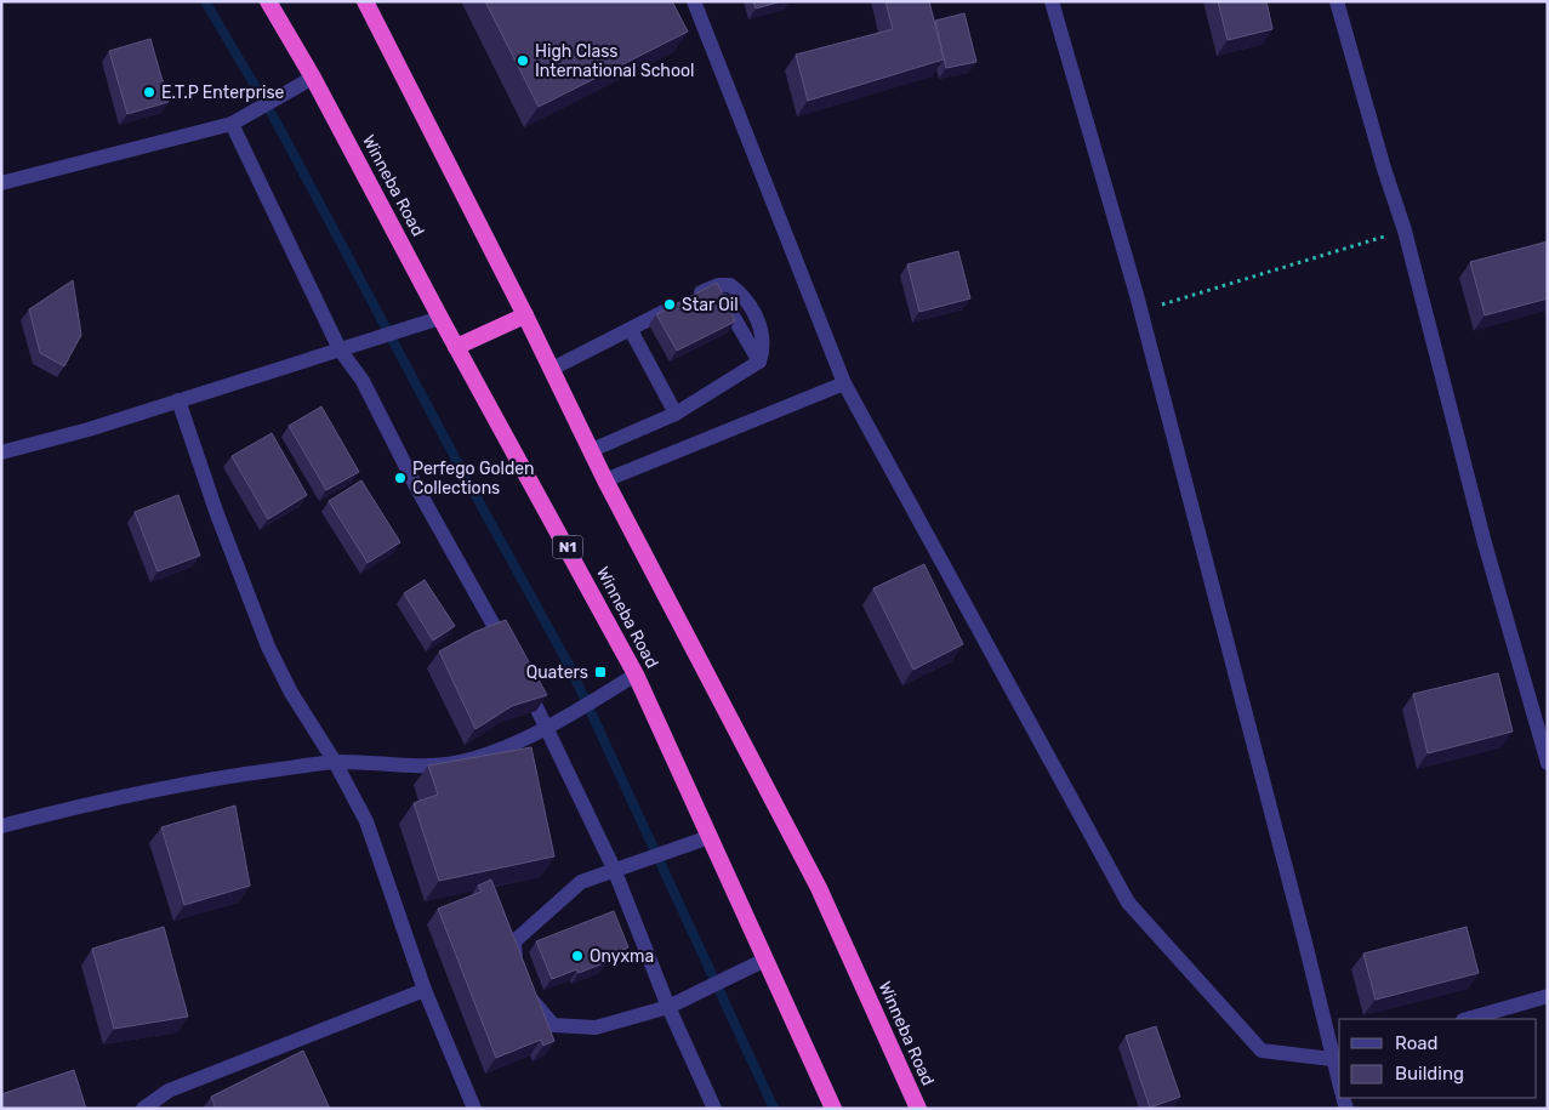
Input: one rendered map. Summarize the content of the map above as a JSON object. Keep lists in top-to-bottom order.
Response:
{
  "streets": {
    "highway": ["Winneba Road", "N1"]
  },
  "places": {
    "other": [
      "High Class International School",
      "E.T.P Enterprise",
      "Star Oil",
      "Perfego Golden Collections",
      "Onyxma"
    ],
    "transit": ["Quaters"]
  },
  "legend": ["Road", "Building"]
}
